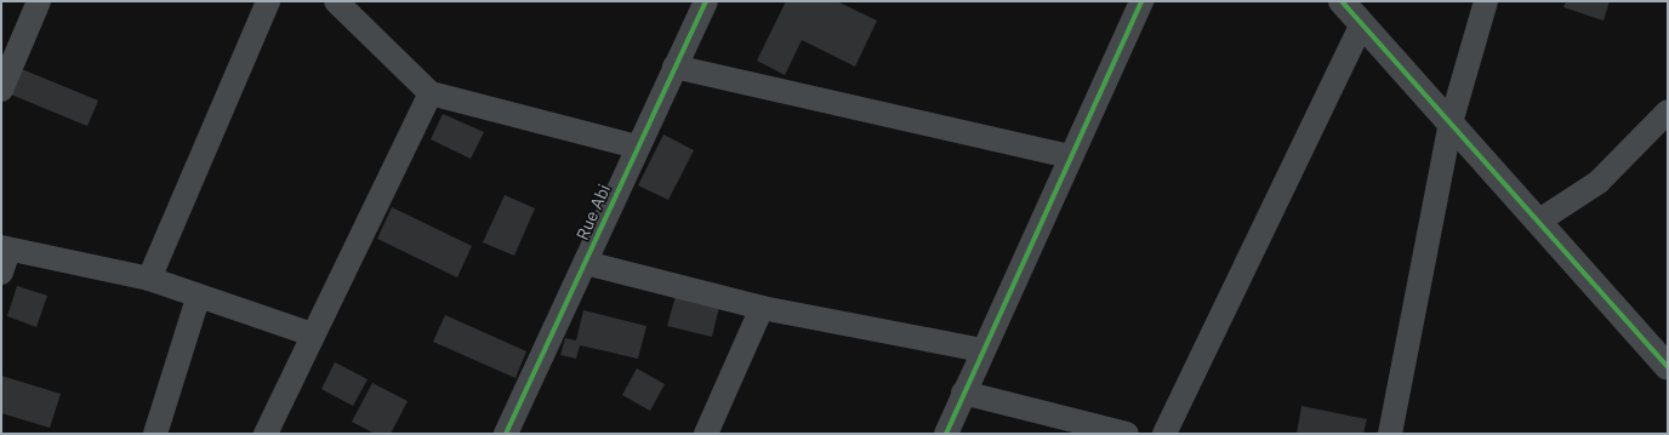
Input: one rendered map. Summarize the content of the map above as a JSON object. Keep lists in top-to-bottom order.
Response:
{
  "streets": {
    "street": ["Rue Abi"]
  }
}
